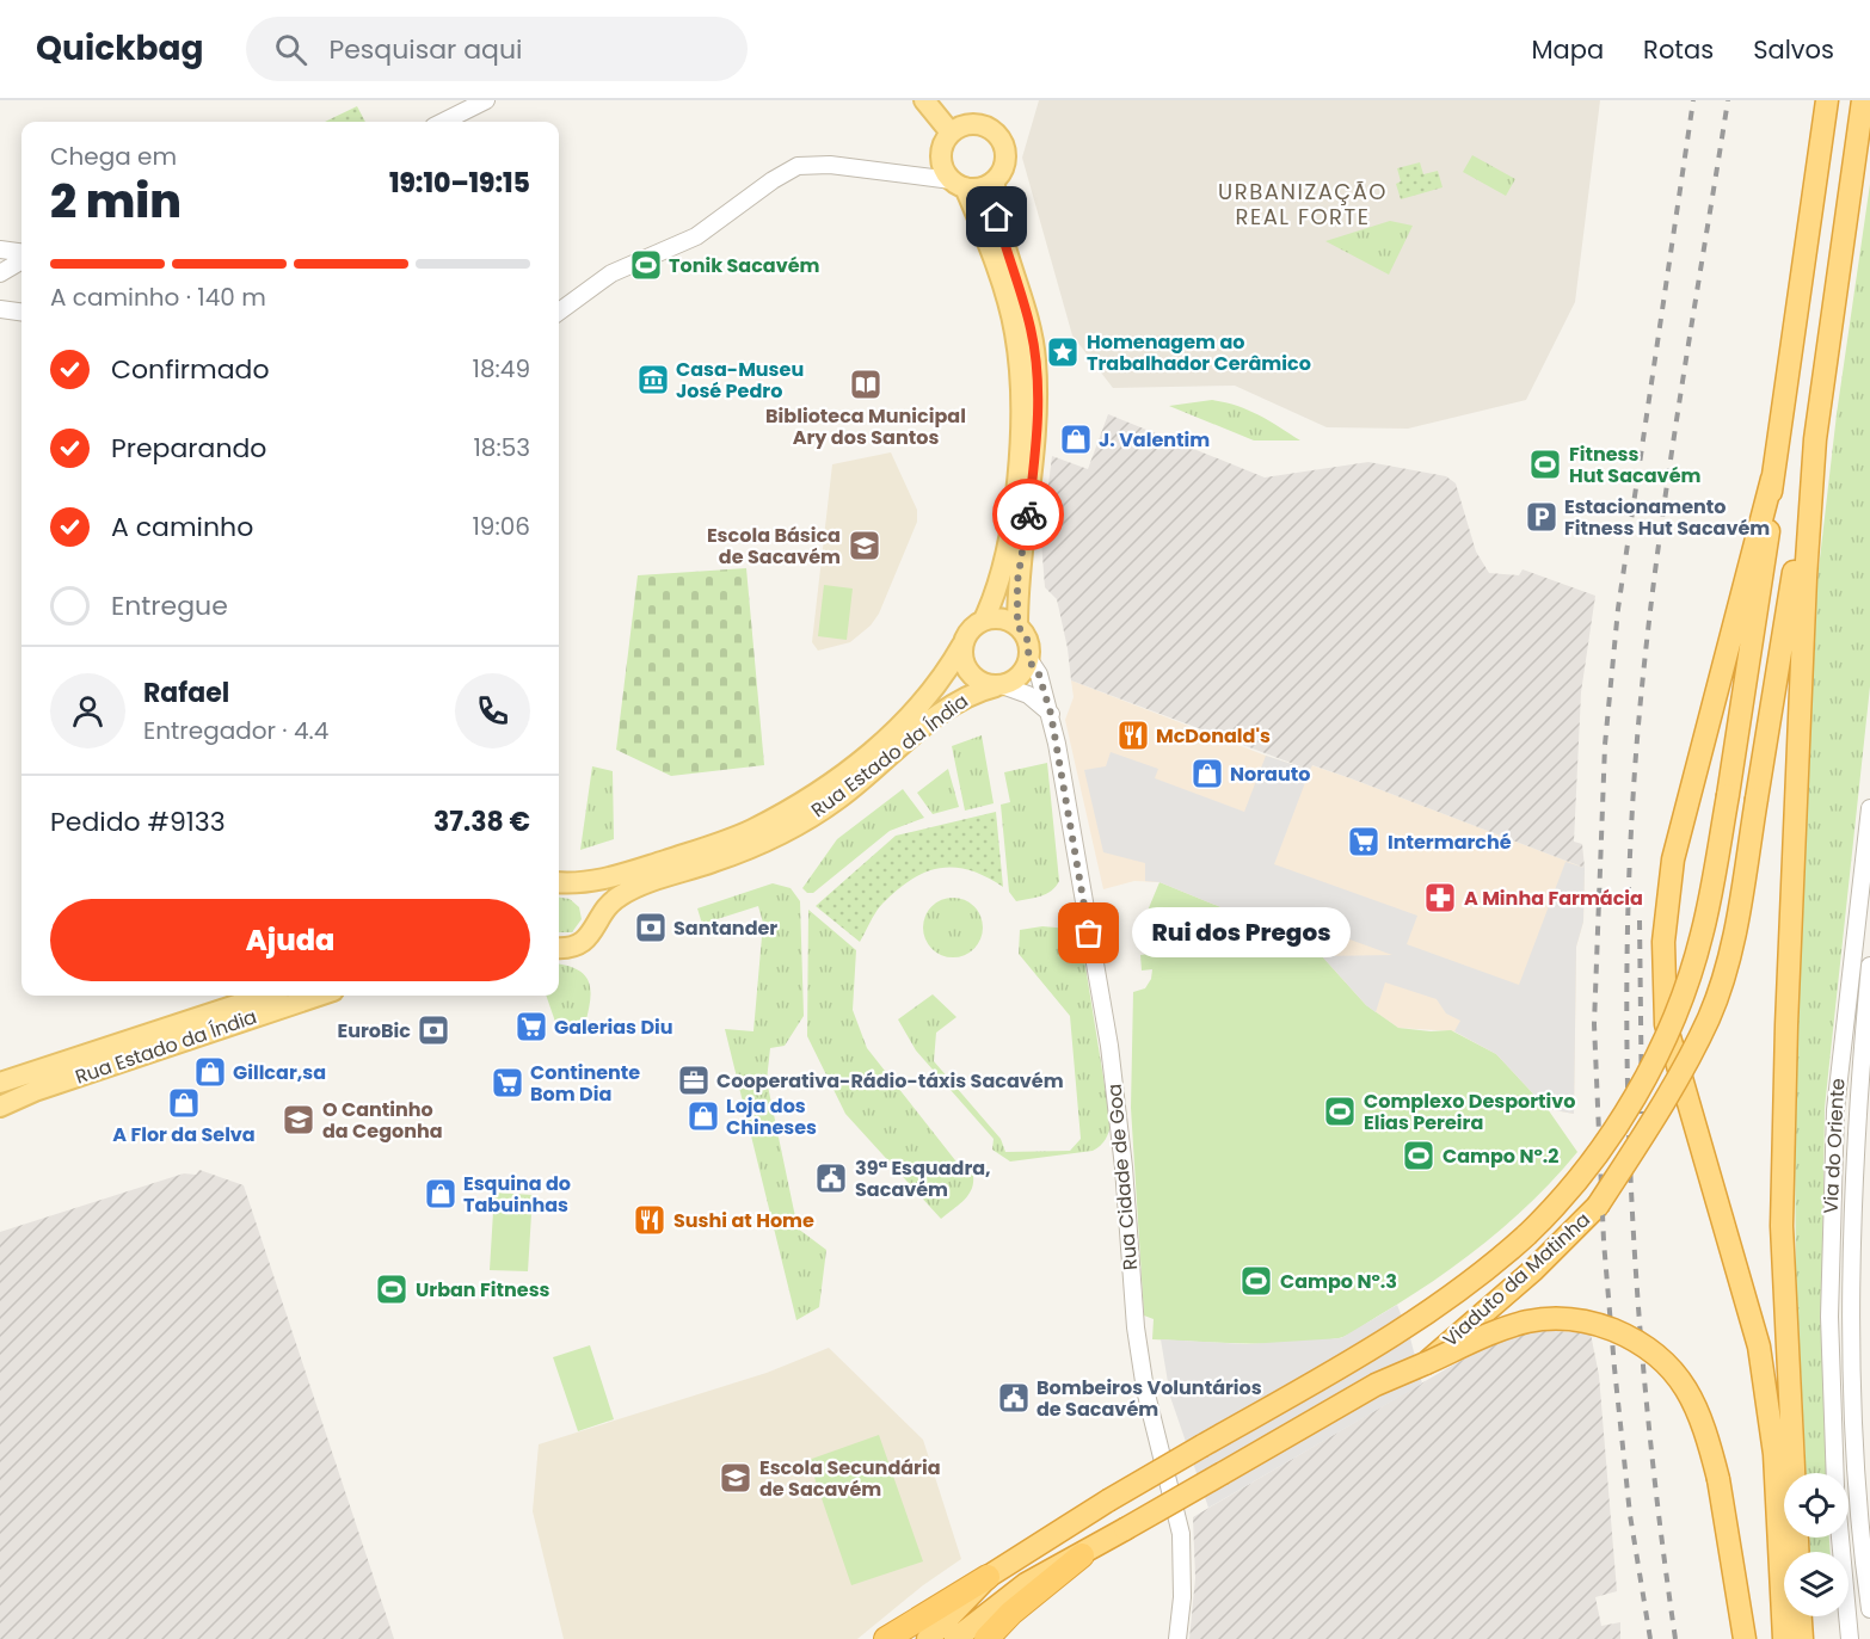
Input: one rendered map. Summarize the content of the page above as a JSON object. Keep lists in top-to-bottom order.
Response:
{
  "streets": {
    "highway": ["Viaduto da Matinha"],
    "main road": ["Rua Estado da Índia"],
    "street": ["Via do Oriente", "Rua Cidade de Goa"]
  },
  "crossings": [
    ["Rua Estado da Índia", "Rua Cidade de Goa"]
  ],
  "districts": ["URBANIZAÇÃO REAL FORTE"],
  "places": {
    "sports": [
      "Tonik Sacavém",
      "Fitness Hut Sacavém",
      "Complexo Desportivo Elias Pereira",
      "Campo Nº.2",
      "Campo Nº.3",
      "Urban Fitness"
    ],
    "place": ["Homenagem ao Trabalhador Cerâmico"],
    "museum": ["Casa-Museu José Pedro"],
    "library": ["Biblioteca Municipal Ary dos Santos"],
    "shop": [
      "J. Valentim",
      "Norauto",
      "Gillcar,sa",
      "A Flor da Selva",
      "Loja dos Chineses",
      "Esquina do Tabuinhas"
    ],
    "parking": ["Estacionamento Fitness Hut Sacavém"],
    "school or university": ["Escola Básica de Sacavém", "O Cantinho da Cegonha", "Escola Secundária de Sacavém"],
    "restaurant": ["McDonald's", "Sushi at Home"],
    "supermarket": ["Intermarché", "Galerias Diu", "Continente Bom Dia"],
    "pharmacy": ["A Minha Farmácia"],
    "bank": ["Santander", "EuroBic"],
    "other": ["Rui dos Pregos"],
    "office": ["Cooperativa-Rádio-táxis Sacavém"],
    "public building": ["39ª Esquadra, Sacavém", "Bombeiros Voluntários de Sacavém"]
  },
  "page": {
    "header": "Quickbag",
    "search": "Pesquisar aqui",
    "nav": ["Mapa", "Rotas", "Salvos"],
    "heading": ["2 min", "Chega em", "19:10–19:15"],
    "panel": [
      "Rafael",
      "Entregador · 4.4",
      "Pedido #9133",
      "37.38 €"
    ],
    "bar": "A caminho · 140 m",
    "list": [
      ["Confirmado", "18:49"],
      ["Preparando", "18:53"],
      ["A caminho", "19:06"],
      "Entregue"
    ],
    "buttons": "Ajuda",
    "bubble": "Rui dos Pregos"
  }
}
